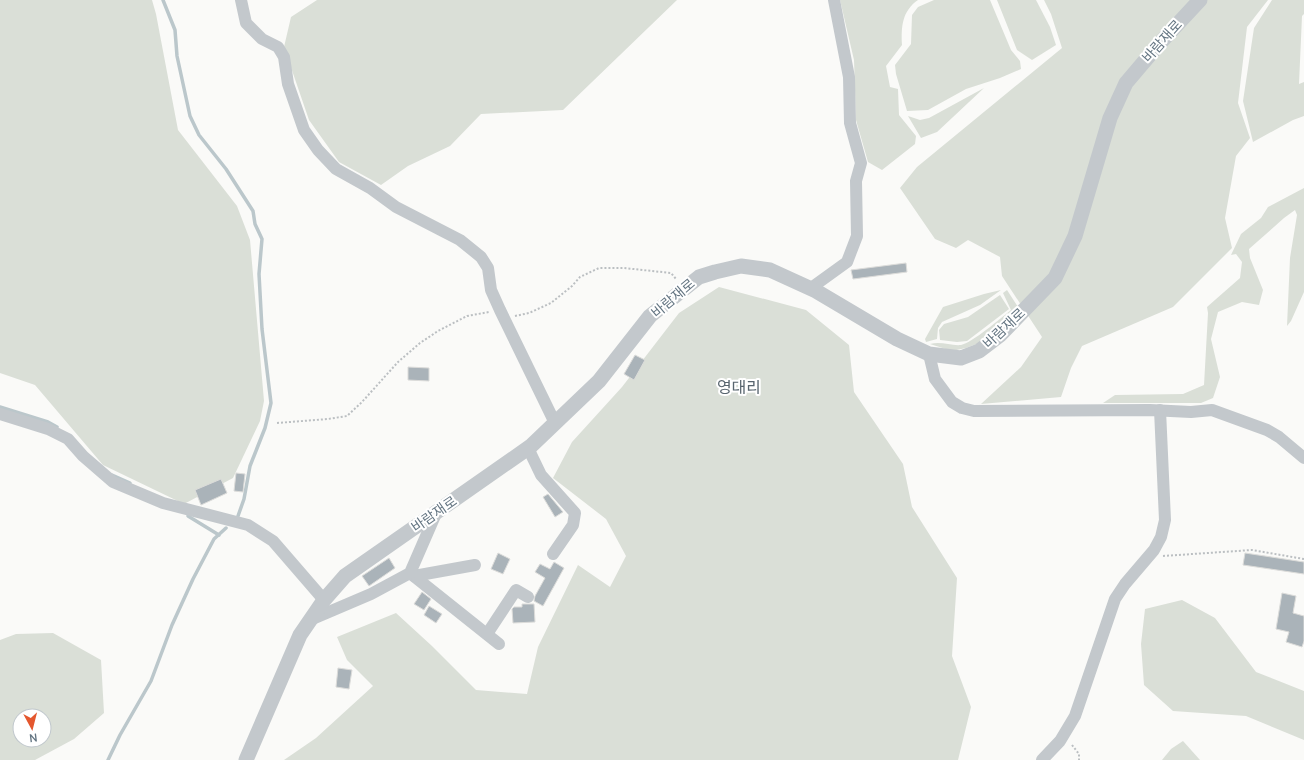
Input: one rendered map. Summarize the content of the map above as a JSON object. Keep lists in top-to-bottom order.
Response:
{
  "streets": {
    "street": ["바람재로"]
  },
  "districts": ["영대리"],
  "north": "bottom"
}
